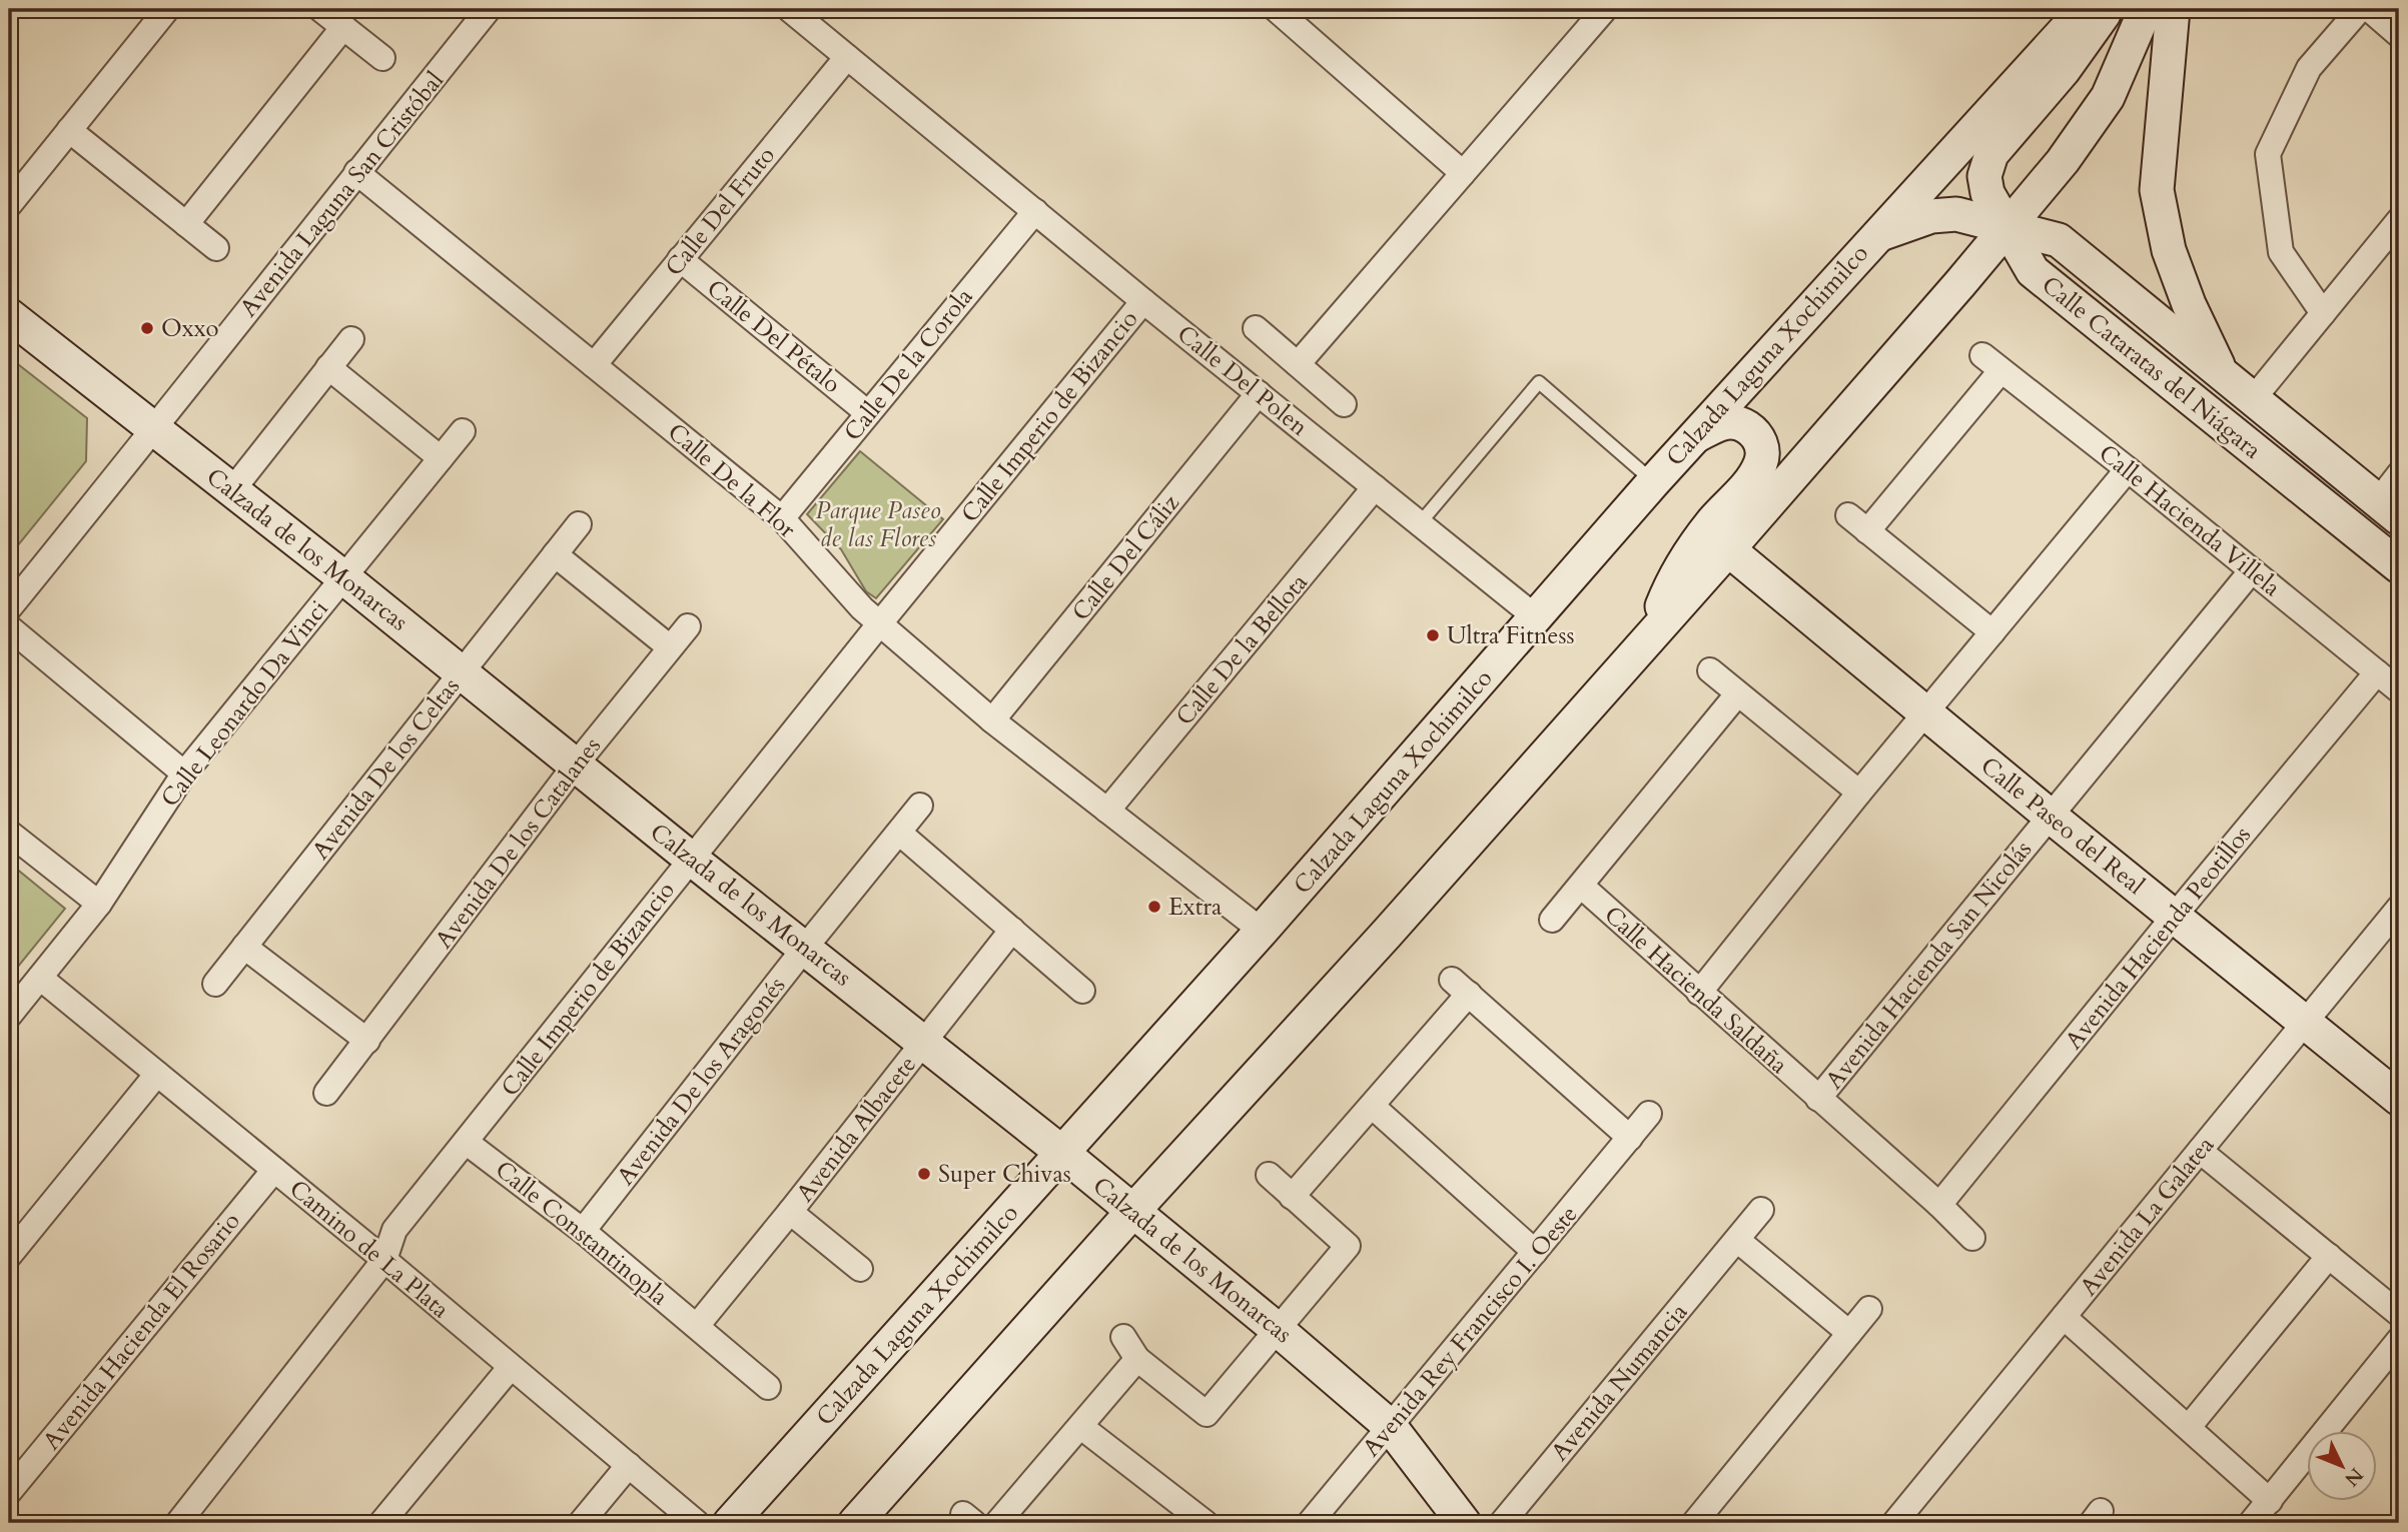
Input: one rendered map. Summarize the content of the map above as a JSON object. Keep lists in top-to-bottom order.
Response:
{
  "streets": {
    "main road": [
      "Calzada Laguna Xochimilco",
      "Calle Cataratas del Niágara",
      "Calzada de los Monarcas",
      "Calle Paseo del Real"
    ],
    "street": [
      "Avenida Laguna San Cristóbal",
      "Calle Del Fruto",
      "Calle Del Pétalo",
      "Calle De la Corola",
      "Calle Del Polen",
      "Calle Imperio de Bizancio",
      "Calle De la Flor",
      "Calle Hacienda Villela",
      "Calle Del Cáliz",
      "Calle De la Bellota",
      "Calle Leonardo Da Vinci",
      "Avenida De los Celtas",
      "Avenida De los Catalanes",
      "Avenida Hacienda Peotillos",
      "Avenida Hacienda San Nicolás",
      "Calle Hacienda Saldaña",
      "Avenida De los Aragonés",
      "Avenida Albacete",
      "Avenida La Galatea",
      "Calle Constantinopla",
      "Camino de La Plata",
      "Avenida Hacienda El Rosario",
      "Avenida Rey Francisco I. Oeste",
      "Avenida Numancia"
    ]
  },
  "crossings": [
    ["Avenida Laguna San Cristóbal", "Calle De la Flor"],
    ["Avenida Laguna San Cristóbal", "Calzada de los Monarcas"],
    ["Calle Del Fruto", "Calle Del Pétalo"],
    ["Calle Del Fruto", "Calle Del Polen"],
    ["Calle Del Fruto", "Calle De la Flor"],
    ["Calle Del Pétalo", "Calle De la Corola"],
    ["Calzada Laguna Xochimilco", "Calle Del Polen"],
    ["Calzada Laguna Xochimilco", "Calle De la Flor"],
    ["Calzada Laguna Xochimilco", "Calzada de los Monarcas"],
    ["Calle De la Corola", "Calle Del Polen"],
    ["Calle De la Corola", "Calle De la Flor"],
    ["Calle Del Polen", "Calle Imperio de Bizancio"],
    ["Calle Del Polen", "Calle Del Cáliz"],
    ["Calle Del Polen", "Calle De la Bellota"],
    ["Calle Imperio de Bizancio", "Calle De la Flor"],
    ["Calle Imperio de Bizancio", "Calzada de los Monarcas"],
    ["Calle Imperio de Bizancio", "Calle Constantinopla"],
    ["Calle Imperio de Bizancio", "Camino de La Plata"],
    ["Calle De la Flor", "Calle Del Cáliz"],
    ["Calle De la Flor", "Calle De la Bellota"],
    ["Calle Hacienda Villela", "Avenida Hacienda Peotillos"],
    ["Calle Hacienda Villela", "Avenida Hacienda San Nicolás"],
    ["Calzada de los Monarcas", "Calle Leonardo Da Vinci"],
    ["Calzada de los Monarcas", "Avenida De los Celtas"],
    ["Calzada de los Monarcas", "Avenida De los Catalanes"],
    ["Calzada de los Monarcas", "Avenida De los Aragonés"],
    ["Calzada de los Monarcas", "Avenida Albacete"],
    ["Calzada de los Monarcas", "Avenida Rey Francisco I. Oeste"],
    ["Calle Leonardo Da Vinci", "Camino de La Plata"],
    ["Calle Paseo del Real", "Avenida Hacienda Peotillos"],
    ["Calle Paseo del Real", "Avenida Hacienda San Nicolás"],
    ["Calle Paseo del Real", "Avenida La Galatea"],
    ["Avenida Hacienda Peotillos", "Calle Hacienda Saldaña"],
    ["Avenida Hacienda San Nicolás", "Calle Hacienda Saldaña"],
    ["Avenida De los Aragonés", "Calle Constantinopla"],
    ["Avenida Albacete", "Calle Constantinopla"],
    ["Camino de La Plata", "Avenida Hacienda El Rosario"]
  ],
  "parks": ["Parque Paseo de las Flores"],
  "places": [
    "Oxxo",
    "Ultra Fitness",
    "Extra",
    "Super Chivas"
  ],
  "north": "bottom right"
}
